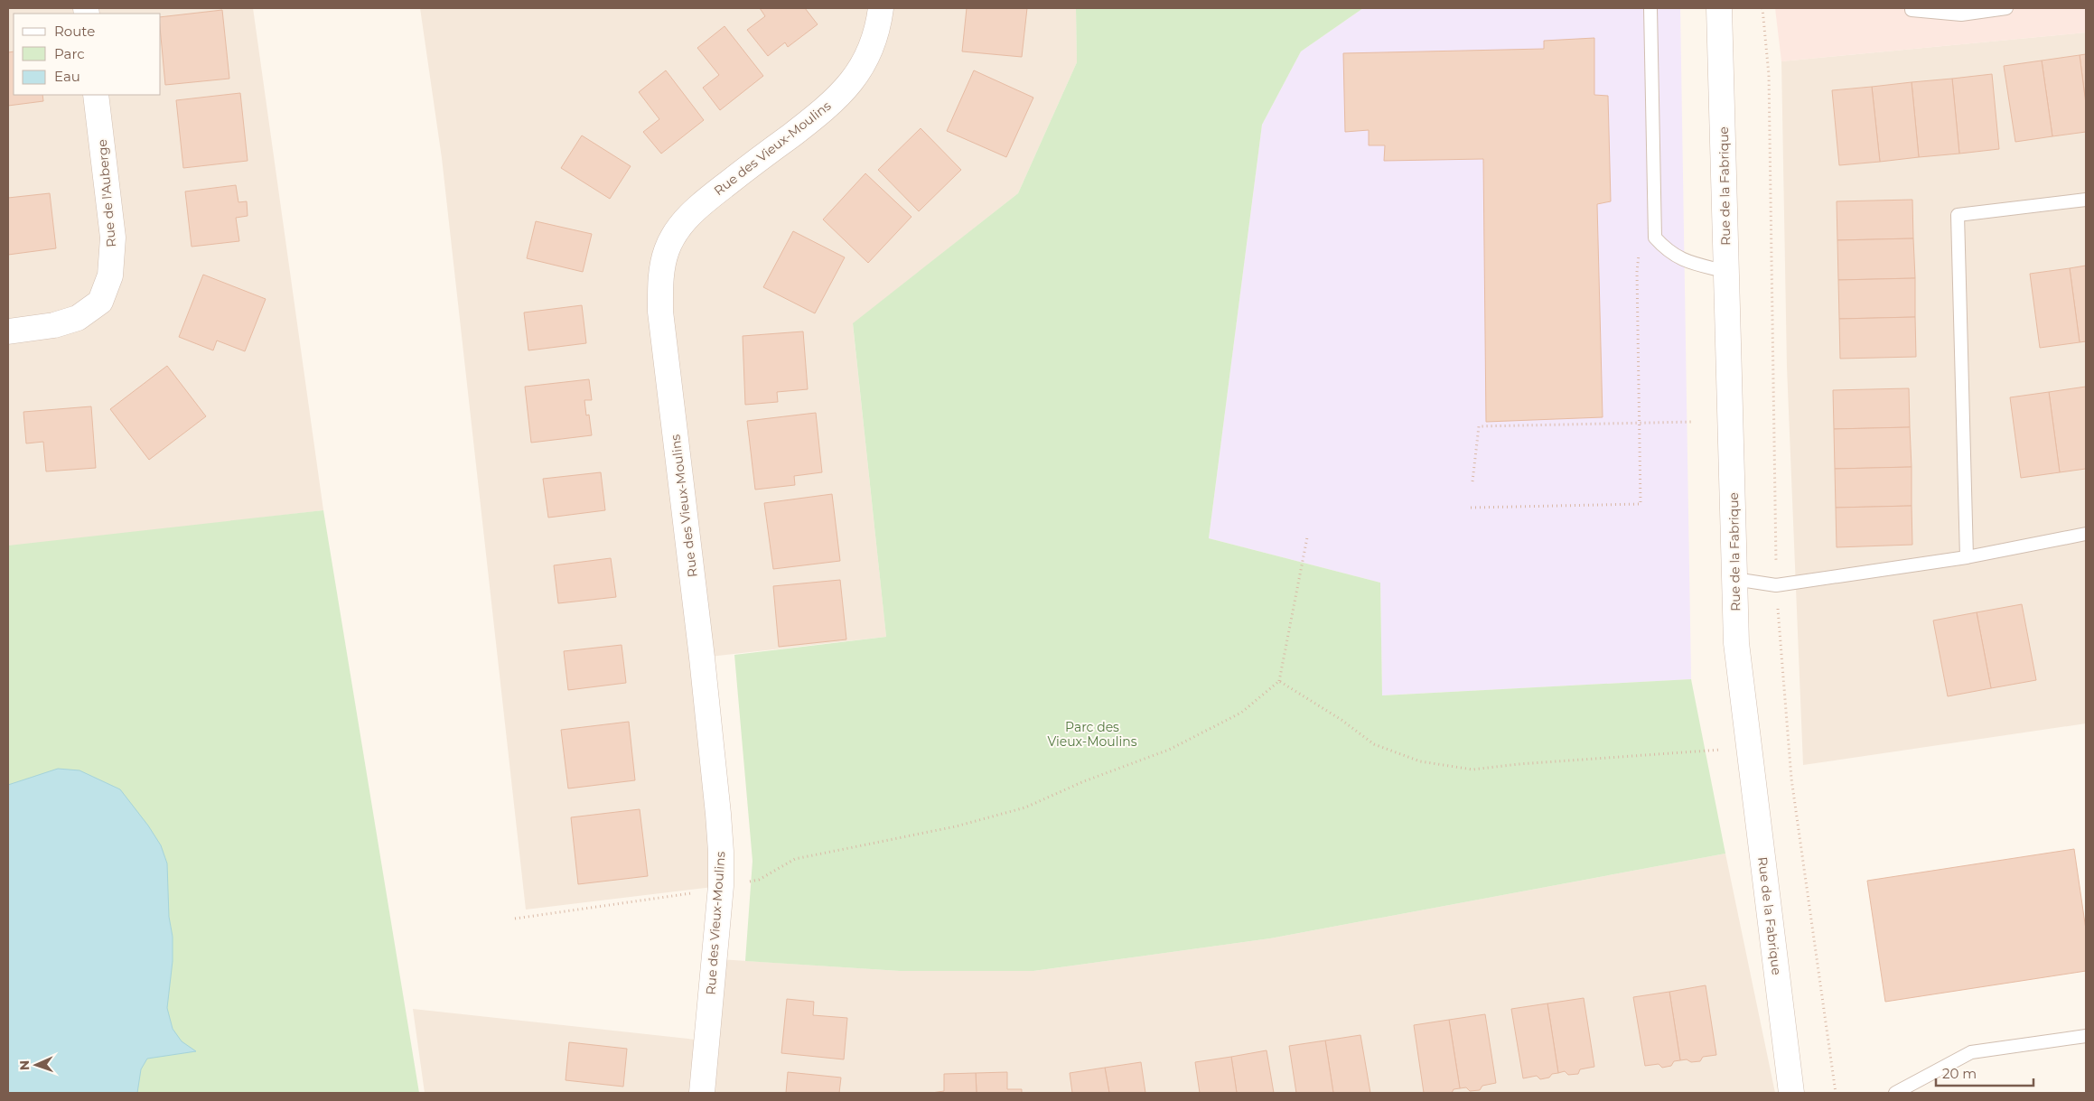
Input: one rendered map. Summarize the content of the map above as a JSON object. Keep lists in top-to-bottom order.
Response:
{
  "streets": {
    "street": ["Rue des Vieux-Moulins", "Rue de la Fabrique", "Rue de l'Auberge"]
  },
  "parks": ["Parc des Vieux-Moulins"],
  "legend": ["Route", "Parc", "Eau"],
  "scale_bar": "20 m",
  "north": "left"
}
